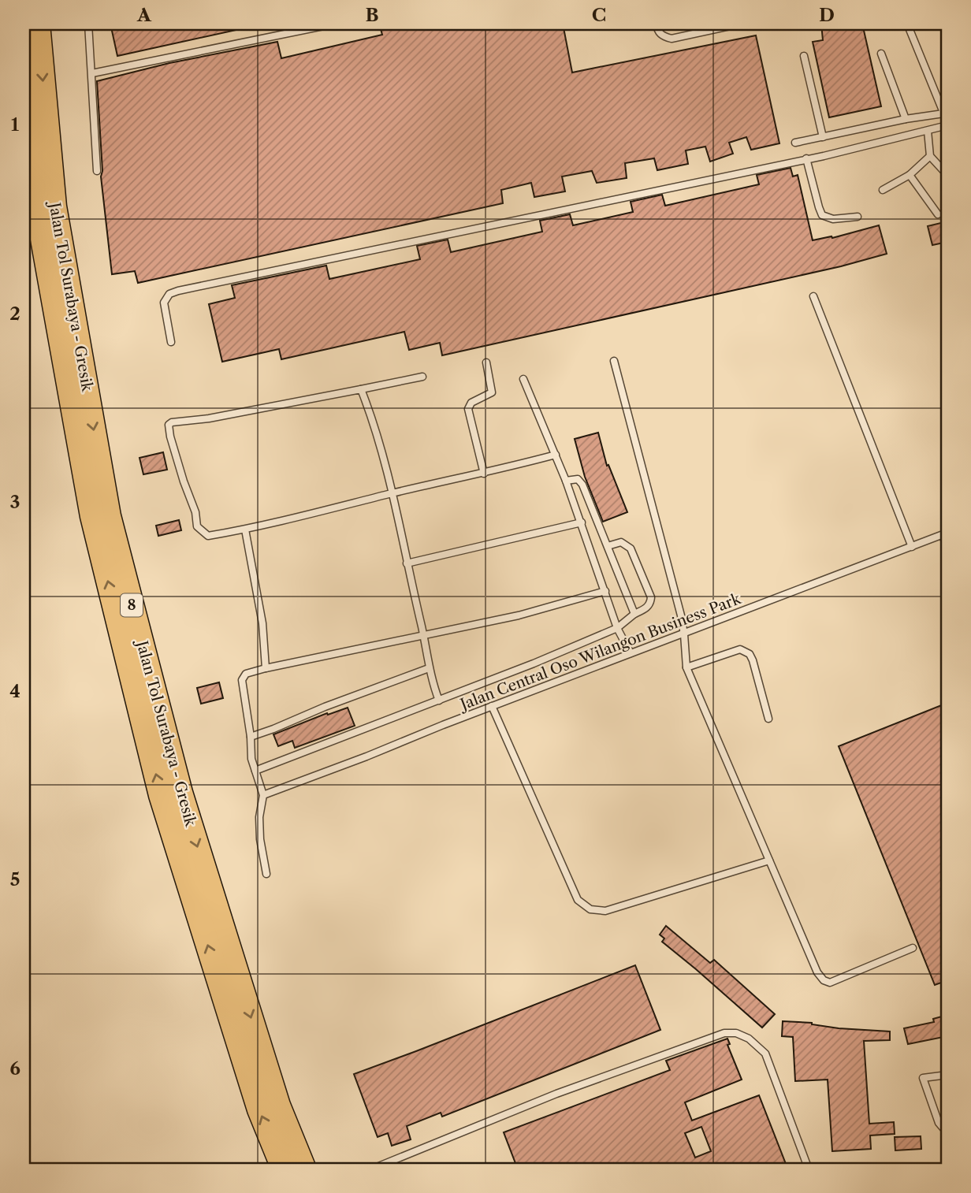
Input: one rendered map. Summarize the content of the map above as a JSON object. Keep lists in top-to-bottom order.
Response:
{
  "streets": {
    "highway": ["Jalan Tol Surabaya - Gresik", "8"],
    "lane": ["Jalan Central Oso Wilangon Business Park"]
  },
  "grid": {
    "columns": [
      "A",
      "B",
      "C",
      "D"
    ],
    "rows": [
      "1",
      "2",
      "3",
      "4",
      "5",
      "6"
    ]
  }
}
